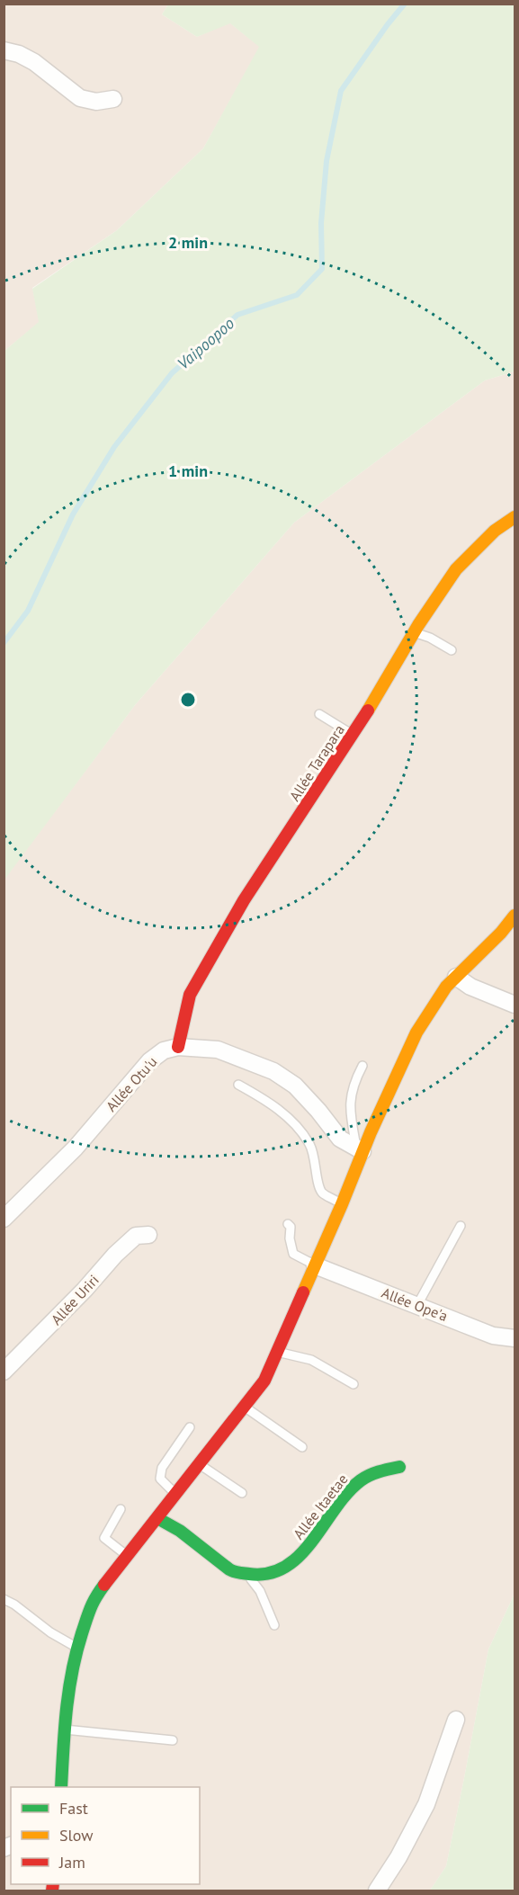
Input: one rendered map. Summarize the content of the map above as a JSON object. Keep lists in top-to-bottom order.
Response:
{
  "streets": {
    "main road": ["Allée Tarapara", "Allée Itaetae"],
    "street": ["Allée Otu'u", "Allée Uriri", "Allée Ope'a"]
  },
  "crossings": [
    ["Allée Tarapara", "Allée Otu'u"]
  ],
  "water": ["Vaipoopoo"],
  "legend": ["Fast", "Slow", "Jam"],
  "rings": ["2 min", "1 min"]
}
